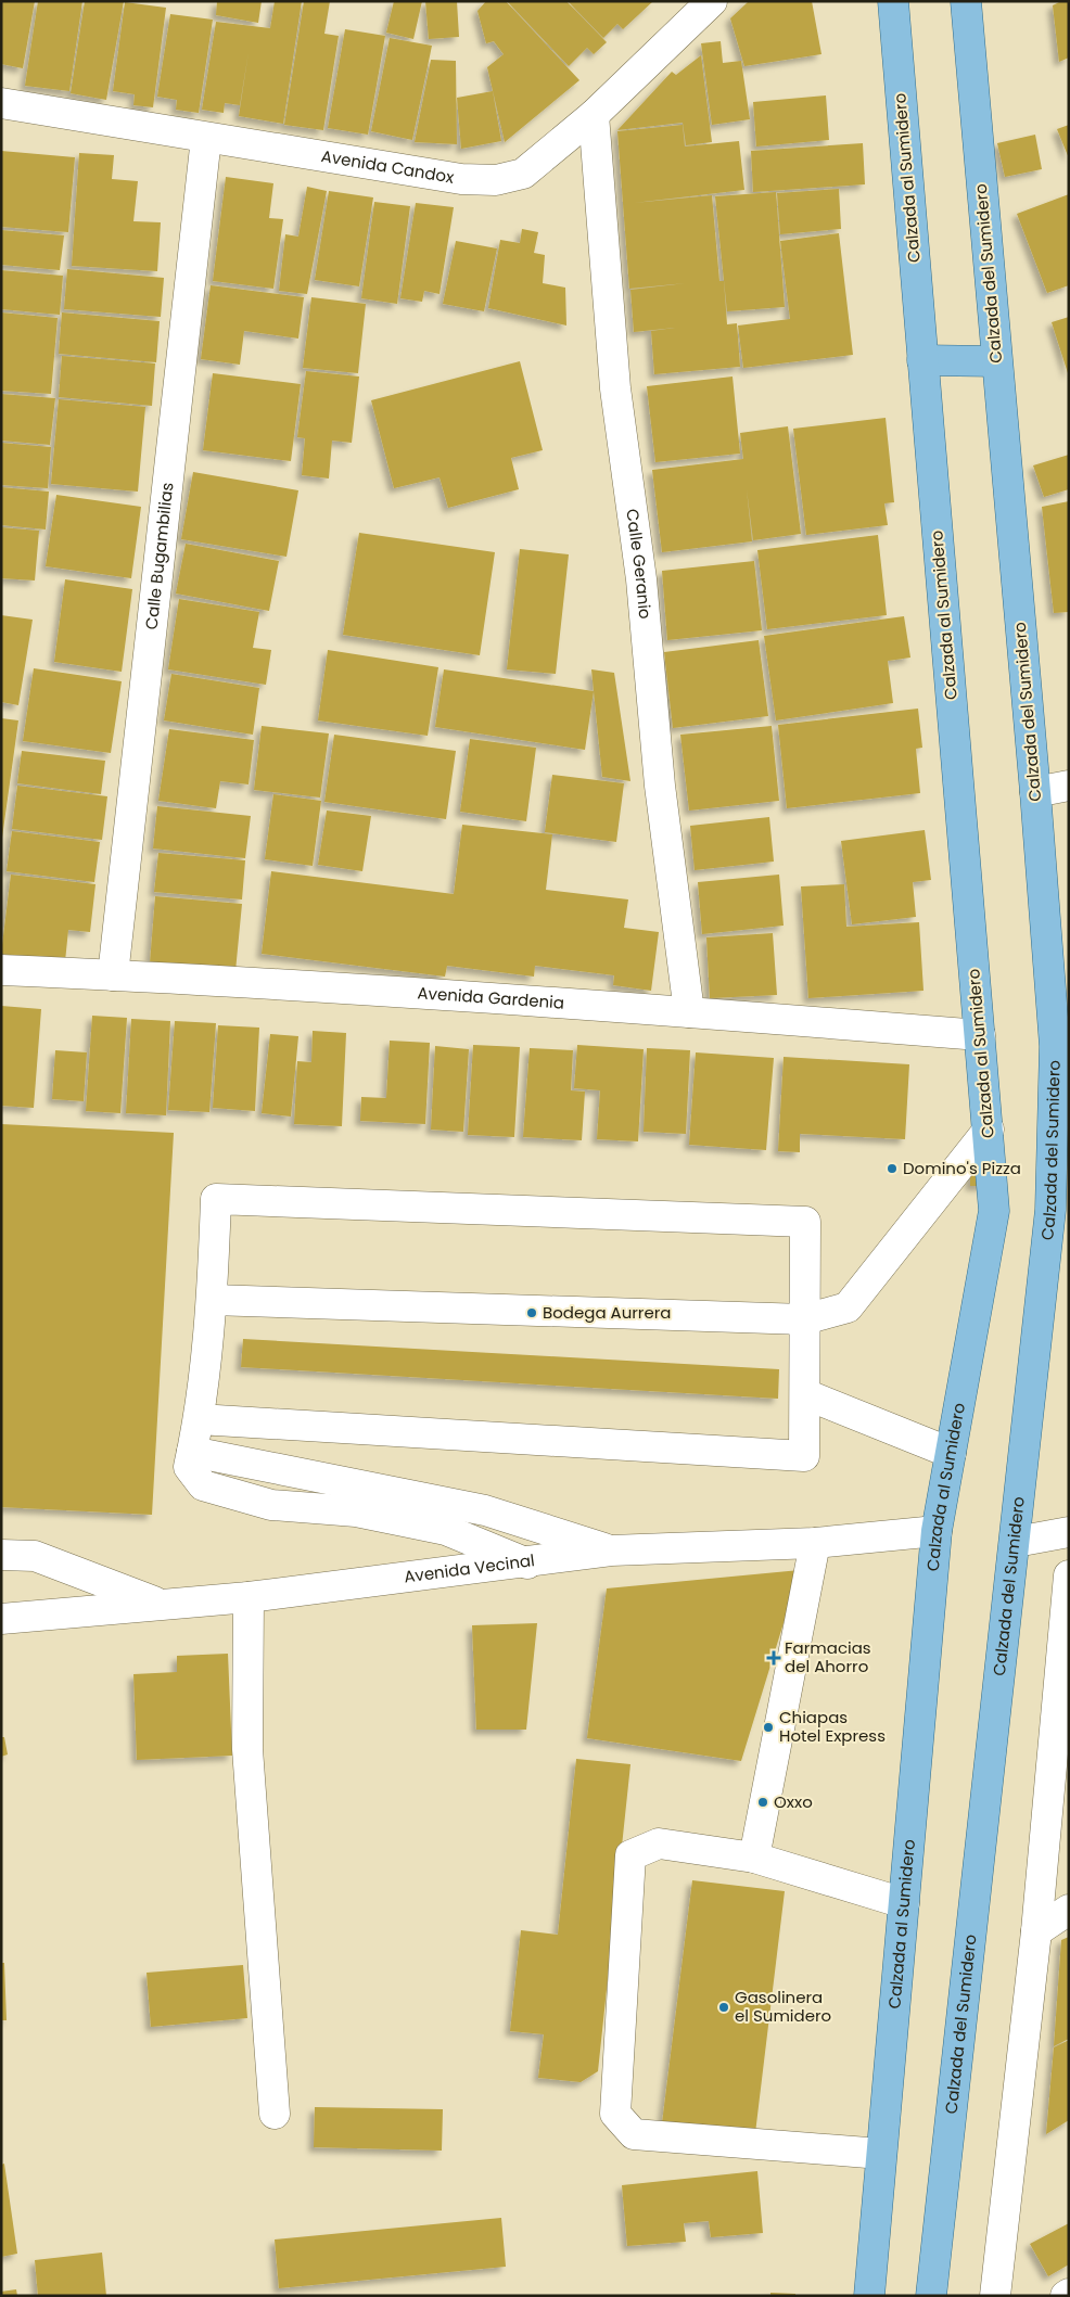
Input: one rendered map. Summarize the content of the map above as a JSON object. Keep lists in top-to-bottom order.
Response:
{
  "streets": {
    "main road": ["Calzada al Sumidero", "Calzada del Sumidero"],
    "street": [
      "Avenida Candox",
      "Calle Bugambilias",
      "Calle Geranio",
      "Avenida Gardenia",
      "Avenida Vecinal"
    ]
  },
  "crossings": [
    ["Avenida Candox", "Calle Bugambilias"],
    ["Avenida Candox", "Calle Geranio"],
    ["Calzada al Sumidero", "Avenida Gardenia"],
    ["Calzada al Sumidero", "Avenida Vecinal"],
    ["Calle Bugambilias", "Avenida Gardenia"],
    ["Calle Geranio", "Avenida Gardenia"]
  ],
  "places": {
    "other": [
      "Domino's Pizza",
      "Bodega Aurrera",
      "Chiapas Hotel Express",
      "Oxxo",
      "Gasolinera el Sumidero"
    ],
    "health": ["Farmacias del Ahorro"]
  }
}
